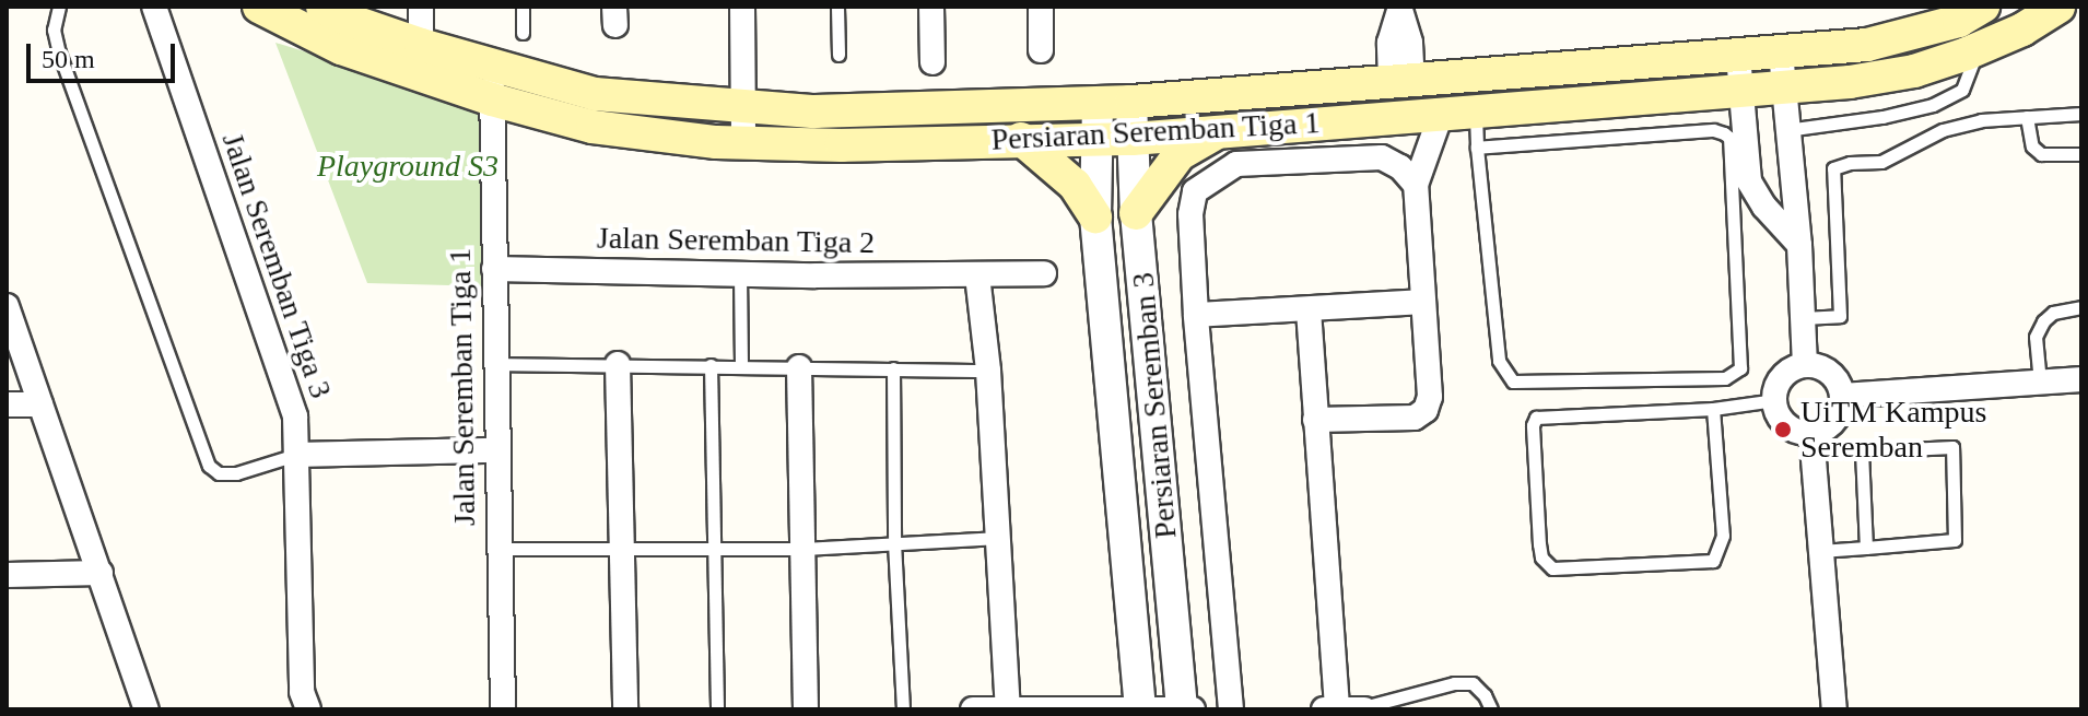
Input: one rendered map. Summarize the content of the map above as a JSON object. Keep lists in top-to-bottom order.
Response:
{
  "streets": {
    "main road": ["Persiaran Seremban Tiga 1"],
    "street": [
      "Jalan Seremban Tiga 2",
      "Jalan Seremban Tiga 3",
      "Jalan Seremban Tiga 1",
      "Persiaran Seremban 3"
    ]
  },
  "crossings": [
    ["Persiaran Seremban Tiga 1", "Jalan Seremban Tiga 1"],
    ["Persiaran Seremban Tiga 1", "Persiaran Seremban 3"],
    ["Jalan Seremban Tiga 2", "Jalan Seremban Tiga 1"]
  ],
  "parks": ["Playground S3"],
  "places": ["UiTM Kampus Seremban"],
  "scale_bar": "50 m"
}
